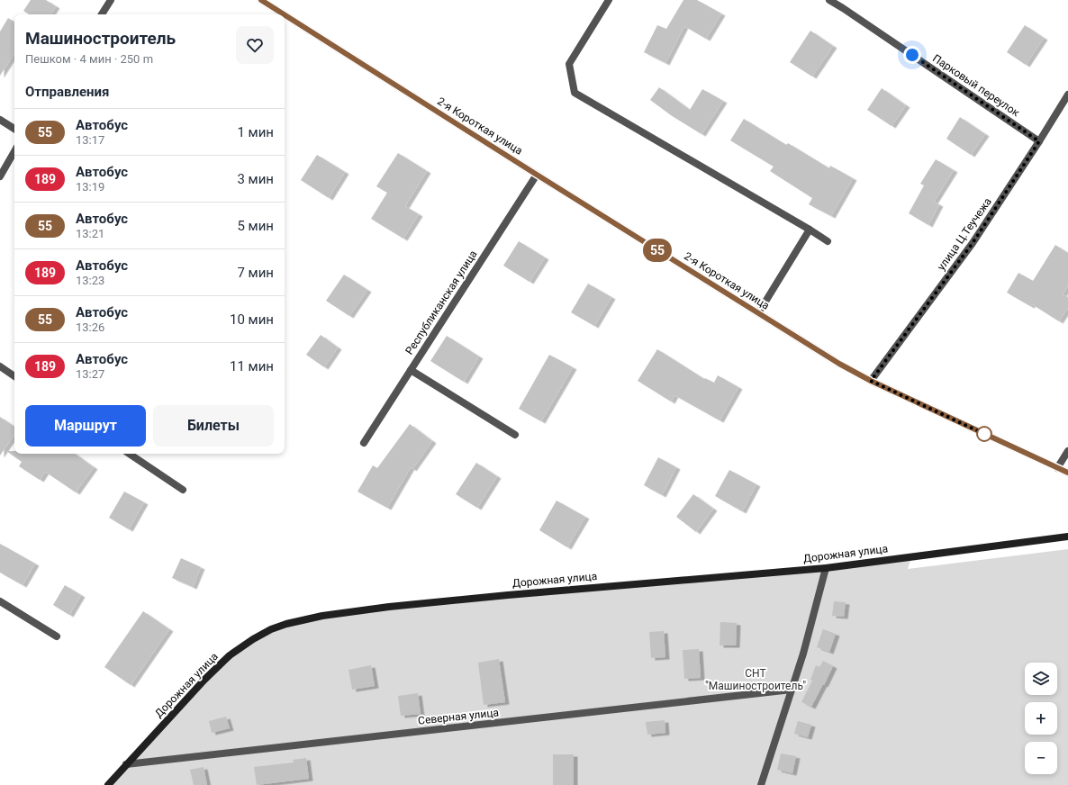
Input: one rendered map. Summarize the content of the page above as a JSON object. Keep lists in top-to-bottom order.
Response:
{
  "streets": {
    "street": [
      "Парковый переулок",
      "2-я Короткая улица",
      "улица Ц.Теучежа",
      "Республиканская улица",
      "Дорожная улица",
      "Северная улица"
    ]
  },
  "crossings": [
    ["Парковый переулок", "улица Ц.Теучежа"],
    ["2-я Короткая улица", "улица Ц.Теучежа"],
    ["2-я Короткая улица", "Республиканская улица"],
    ["Дорожная улица", "Северная улица"]
  ],
  "parks": ["СНТ \"Машиностроитель\""],
  "lines": ["bus line 55"],
  "page": {
    "on_map": "55",
    "heading": [
      ["Машиностроитель", "Пешком · 4 мин · 250 m"],
      "Отправления"
    ],
    "list": [
      {
        "mark": "55",
        "name": "Автобус",
        "note": "13:17",
        "value": "1 мин"
      },
      {
        "mark": "189",
        "name": "Автобус",
        "note": "13:19",
        "value": "3 мин"
      },
      {
        "mark": "55",
        "name": "Автобус",
        "note": "13:21",
        "value": "5 мин"
      },
      {
        "mark": "189",
        "name": "Автобус",
        "note": "13:23",
        "value": "7 мин"
      },
      {
        "mark": "55",
        "name": "Автобус",
        "note": "13:26",
        "value": "10 мин"
      },
      {
        "mark": "189",
        "name": "Автобус",
        "note": "13:27",
        "value": "11 мин"
      }
    ],
    "buttons": ["Маршрут", "Билеты"],
    "map_buttons": ["+", "−"]
  }
}
